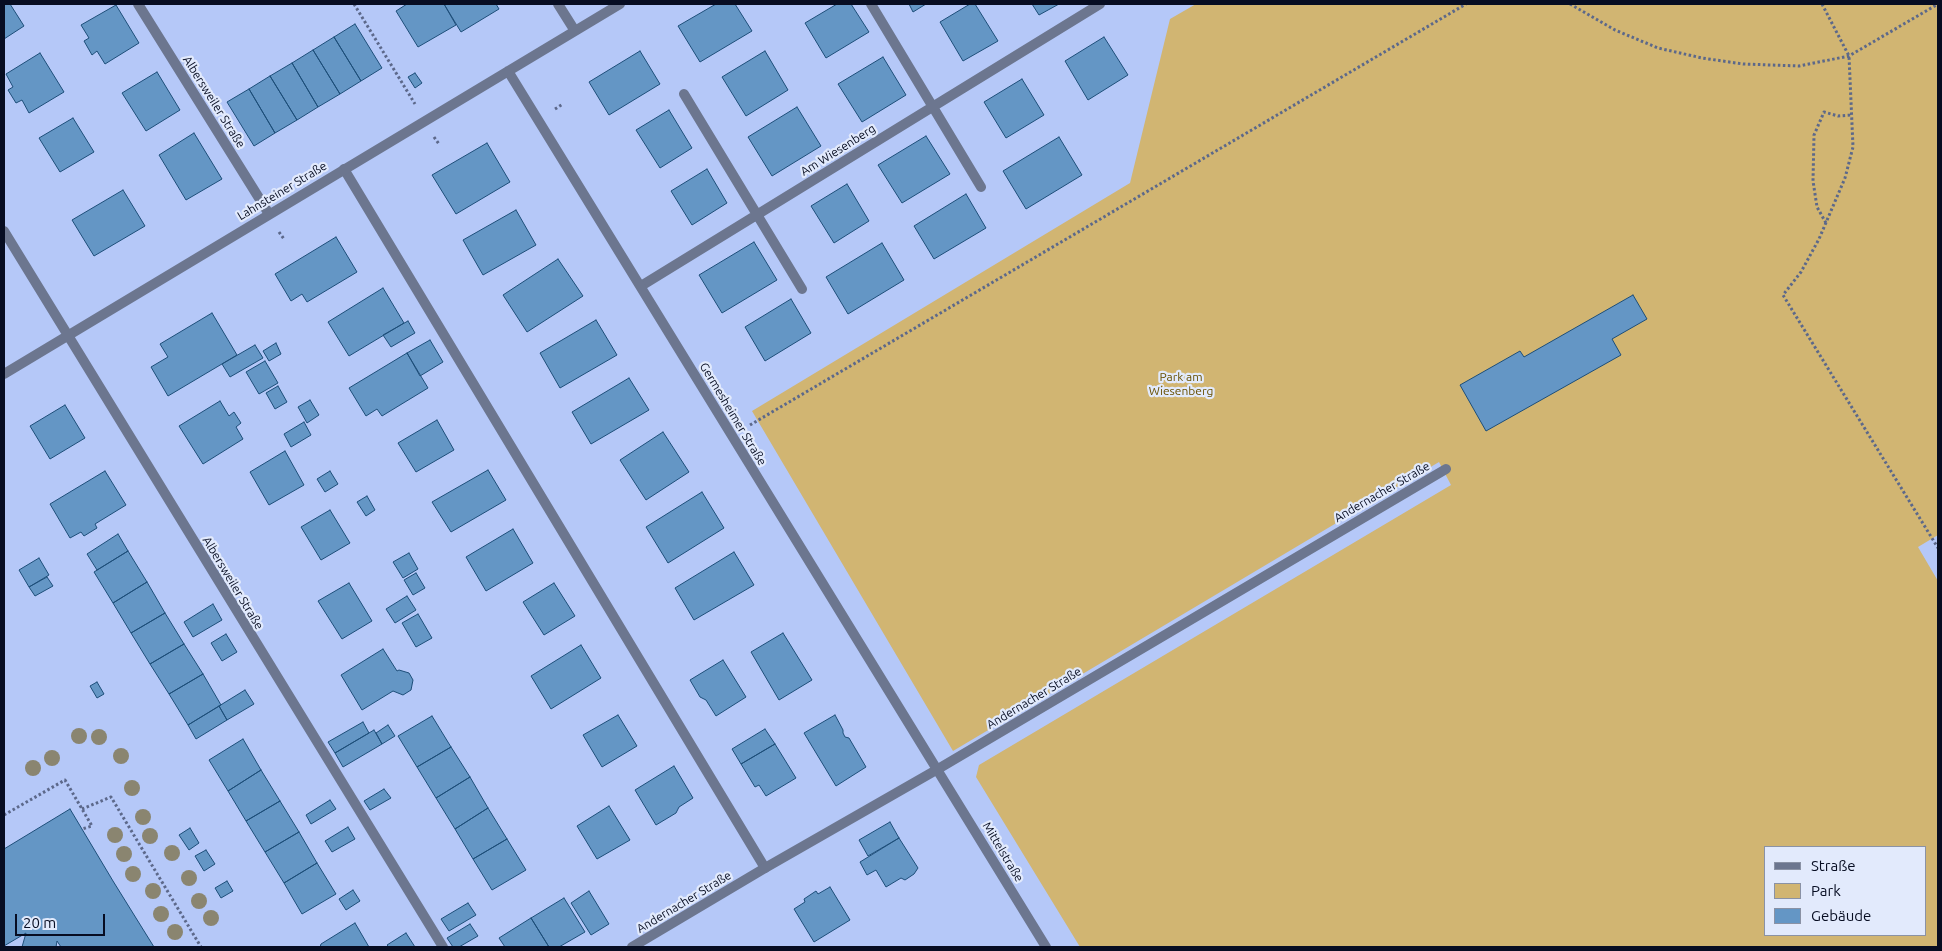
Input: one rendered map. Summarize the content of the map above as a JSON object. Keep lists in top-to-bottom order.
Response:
{
  "streets": {
    "street": [
      "Albersweiler Straße",
      "Am Wiesenberg",
      "Lahnsteiner Straße",
      "Germesheimer Straße",
      "Andernacher Straße",
      "Mittelstraße"
    ]
  },
  "crossings": [
    ["Albersweiler Straße", "Lahnsteiner Straße"],
    ["Am Wiesenberg", "Germesheimer Straße"],
    ["Lahnsteiner Straße", "Germesheimer Straße"],
    ["Germesheimer Straße", "Andernacher Straße"],
    ["Germesheimer Straße", "Mittelstraße"],
    ["Andernacher Straße", "Mittelstraße"]
  ],
  "parks": ["Park am Wiesenberg"],
  "legend": ["Straße", "Park", "Gebäude"],
  "scale_bar": "20 m"
}
